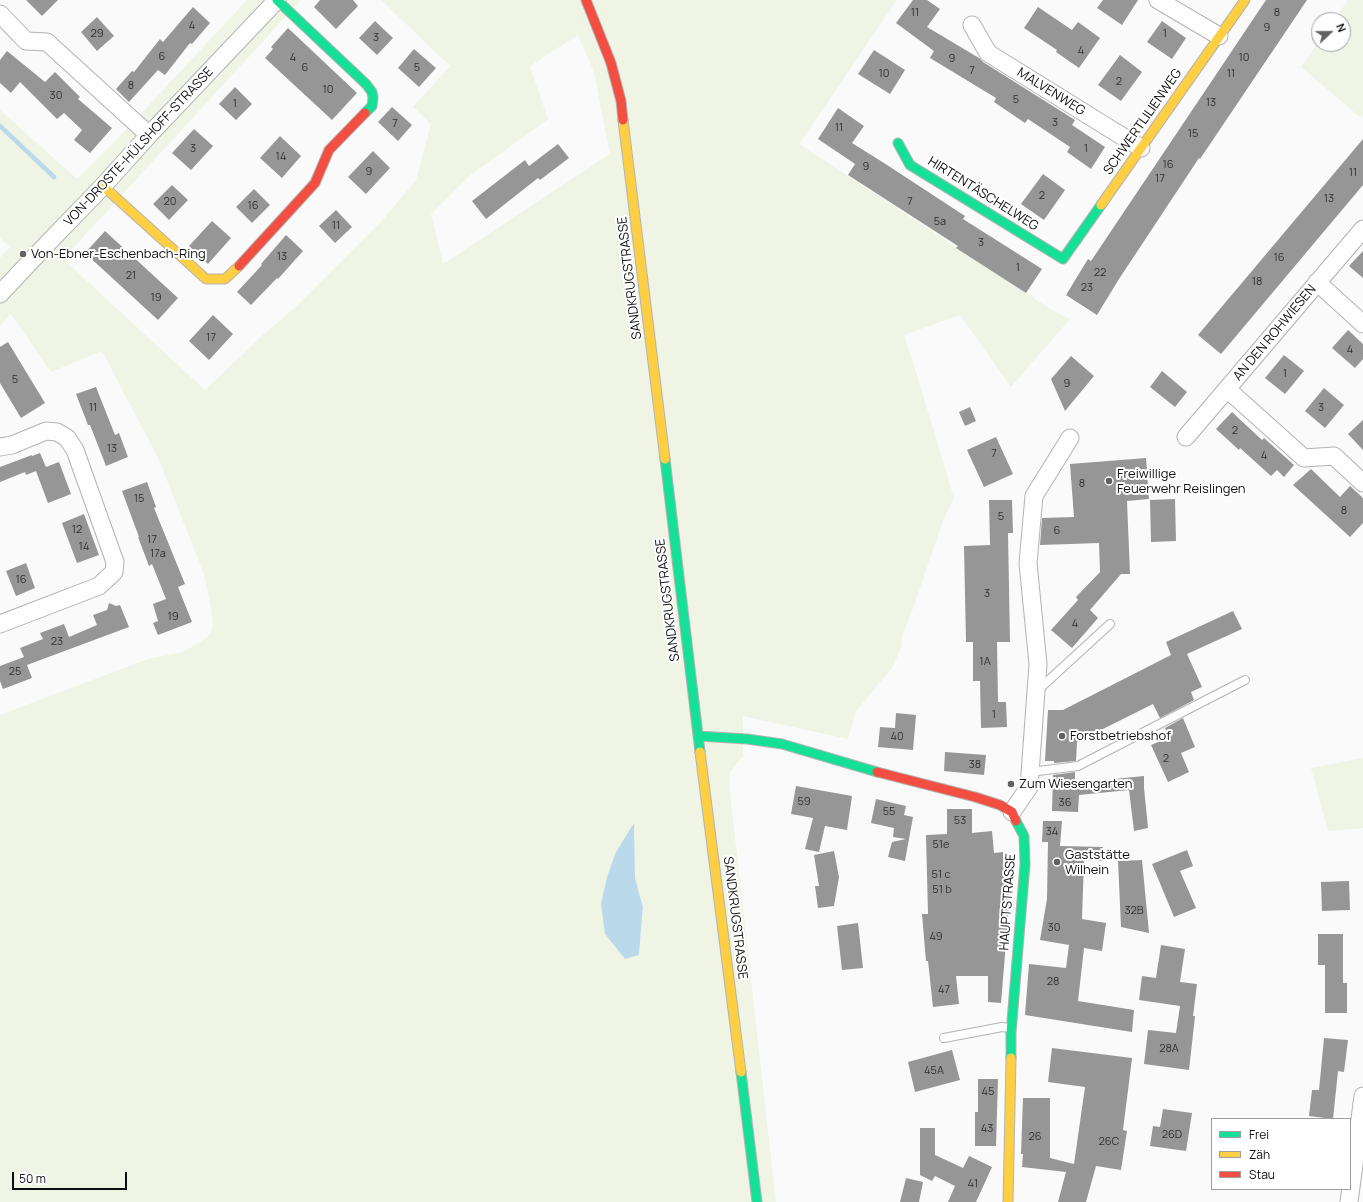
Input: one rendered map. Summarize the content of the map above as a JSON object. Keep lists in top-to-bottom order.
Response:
{
  "streets": {
    "street": [
      "MALVENWEG",
      "SCHWERTLILIENWEG",
      "VON-DROSTE-HÜLSHOFF-STRASSE",
      "HIRTENTÄSCHELWEG",
      "SANDKRUGSTRASSE",
      "AN DEN ROHWIESEN",
      "HAUPTSTRASSE"
    ]
  },
  "crossings": [
    ["MALVENWEG", "SCHWERTLILIENWEG"],
    ["SCHWERTLILIENWEG", "HIRTENTÄSCHELWEG"]
  ],
  "places": [
    "Von-Ebner-Eschenbach-Ring",
    "Freiwillige Feuerwehr Reislingen",
    "Forstbetriebshof",
    "Zum Wiesengarten",
    "Gaststätte Wilhein"
  ],
  "house_numbers": [
    "11",
    "8",
    "4",
    "9",
    "29",
    "1",
    "3",
    "4",
    "6",
    "4",
    "10",
    "9",
    "6",
    "5",
    "7",
    "10",
    "11",
    "2",
    "8",
    "10",
    "30",
    "5",
    "13",
    "1",
    "3",
    "7",
    "11",
    "15",
    "3",
    "1",
    "14",
    "16",
    "9",
    "9",
    "11",
    "17",
    "2",
    "13",
    "20",
    "7",
    "16",
    "5a",
    "11",
    "3",
    "13",
    "16",
    "1",
    "22",
    "21",
    "18",
    "23",
    "19",
    "17",
    "4",
    "1",
    "5",
    "9",
    "11",
    "3",
    "2",
    "13",
    "7",
    "4",
    "8",
    "15",
    "8",
    "5",
    "12",
    "6",
    "17",
    "14",
    "17a",
    "16",
    "3",
    "19",
    "4",
    "23",
    "1A",
    "25",
    "1",
    "40",
    "2",
    "38",
    "59",
    "36",
    "55",
    "53",
    "34",
    "51e",
    "51 c",
    "51 b",
    "32B",
    "30",
    "49",
    "28",
    "47",
    "28A",
    "45A",
    "45",
    "43",
    "26D",
    "26",
    "26C",
    "41"
  ],
  "legend": ["Frei", "Zäh", "Stau"],
  "scale_bar": "50 m",
  "north": "right"
}
